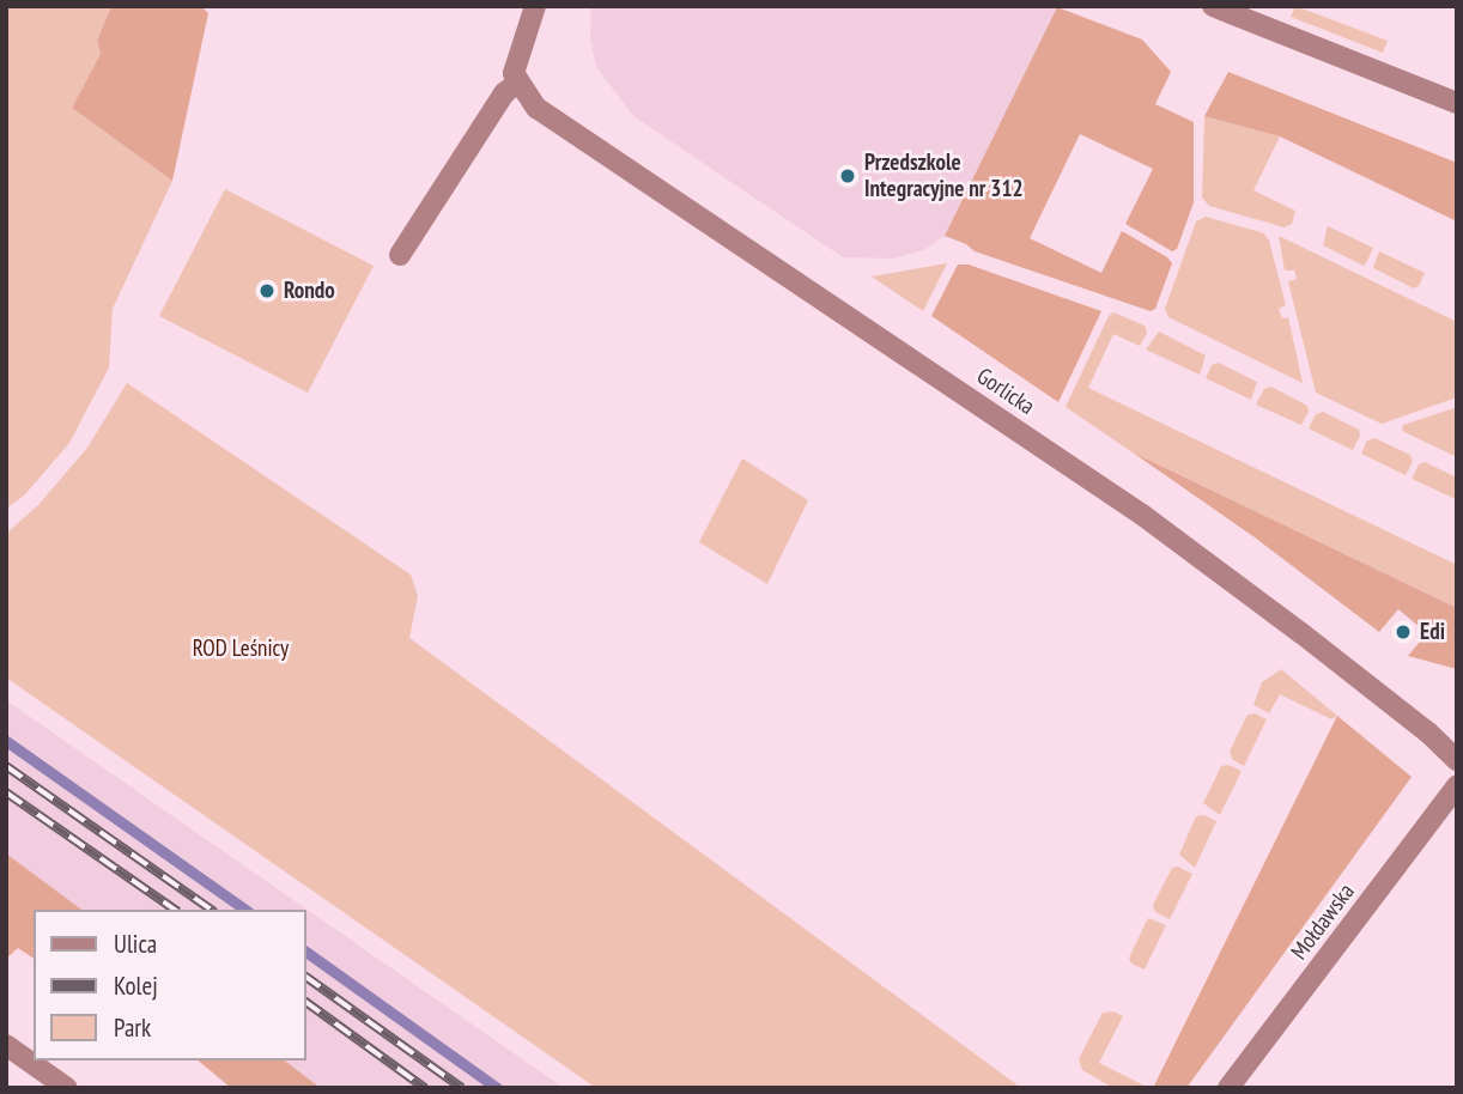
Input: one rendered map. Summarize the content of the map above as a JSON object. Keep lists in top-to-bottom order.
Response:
{
  "streets": {
    "street": ["Gorlicka", "Mołdawska"]
  },
  "parks": ["ROD Leśnicy"],
  "places": ["Przedszkole Integracyjne nr 312", "Rondo", "Edi"],
  "legend": ["Ulica", "Kolej", "Park"]
}
